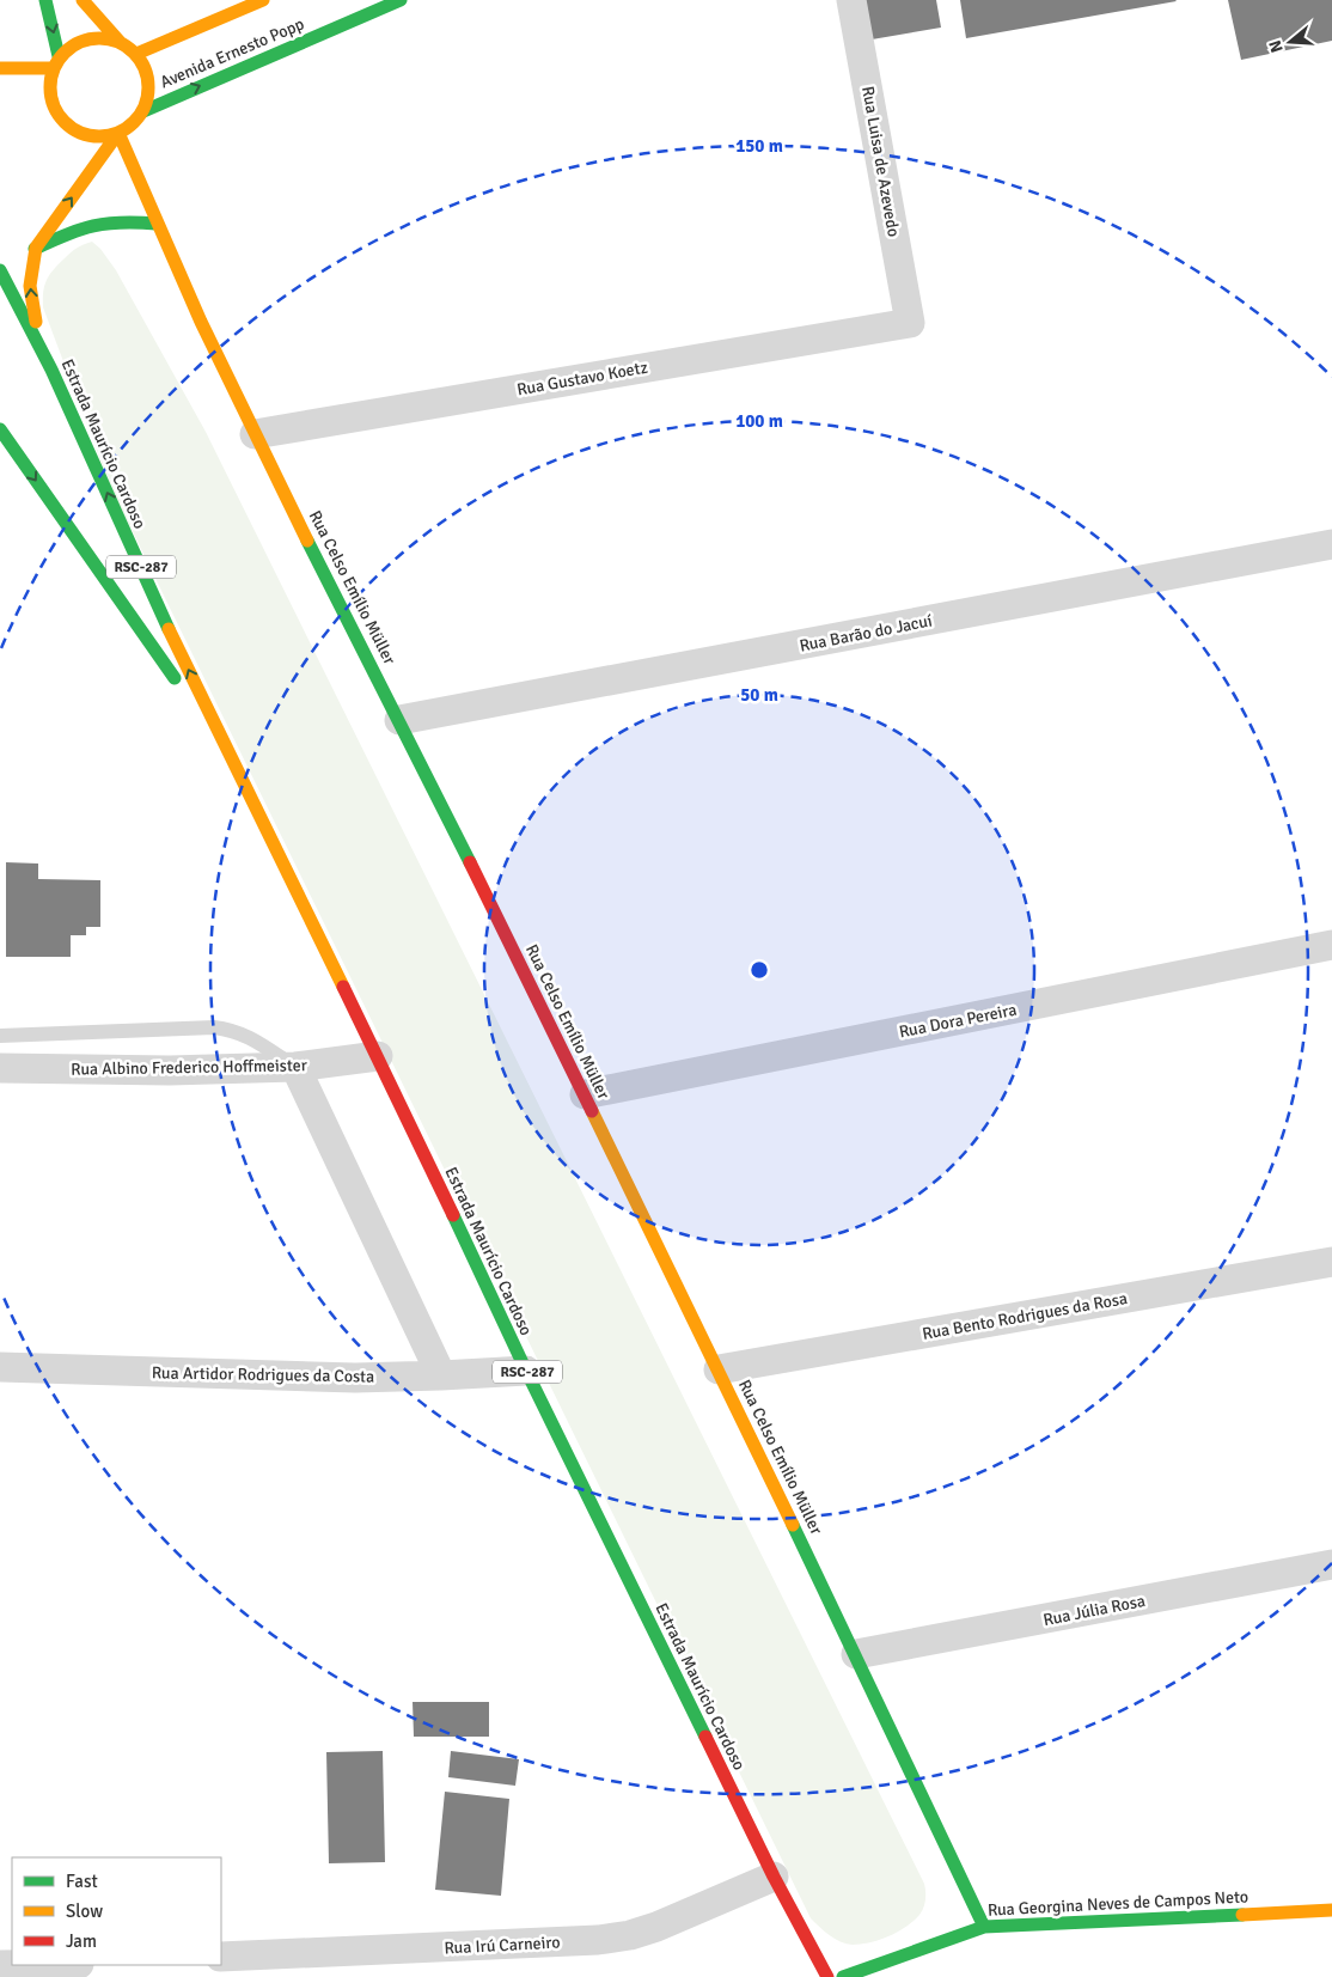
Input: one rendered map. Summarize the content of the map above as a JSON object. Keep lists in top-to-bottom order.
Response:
{
  "streets": {
    "main road": [
      "Avenida Ernesto Popp",
      "Estrada Maurício Cardoso",
      "RSC-287",
      "Rua Celso Emílio Müller",
      "Rua Georgina Neves de Campos Neto"
    ],
    "street": [
      "Rua Luisa de Azevedo",
      "Rua Gustavo Koetz",
      "Rua Barão do Jacuí",
      "Rua Dora Pereira",
      "Rua Albino Frederico Hoffmeister",
      "Rua Bento Rodrigues da Rosa",
      "Rua Artidor Rodrigues da Costa",
      "Rua Júlia Rosa",
      "Rua Irú Carneiro"
    ]
  },
  "crossings": [
    ["Avenida Ernesto Popp", "Rua Celso Emílio Müller"],
    ["Rua Luisa de Azevedo", "Rua Gustavo Koetz"],
    ["Rua Gustavo Koetz", "Rua Celso Emílio Müller"],
    ["Estrada Maurício Cardoso", "Rua Albino Frederico Hoffmeister"],
    ["Estrada Maurício Cardoso", "Rua Artidor Rodrigues da Costa"],
    ["Estrada Maurício Cardoso", "Rua Irú Carneiro"],
    ["Rua Celso Emílio Müller", "Rua Barão do Jacuí"],
    ["Rua Celso Emílio Müller", "Rua Dora Pereira"],
    ["Rua Celso Emílio Müller", "Rua Bento Rodrigues da Rosa"],
    ["Rua Celso Emílio Müller", "Rua Júlia Rosa"],
    ["Rua Celso Emílio Müller", "Rua Georgina Neves de Campos Neto"]
  ],
  "legend": ["Fast", "Slow", "Jam"],
  "north": "left",
  "rings": ["150 m", "100 m", "50 m"]
}
